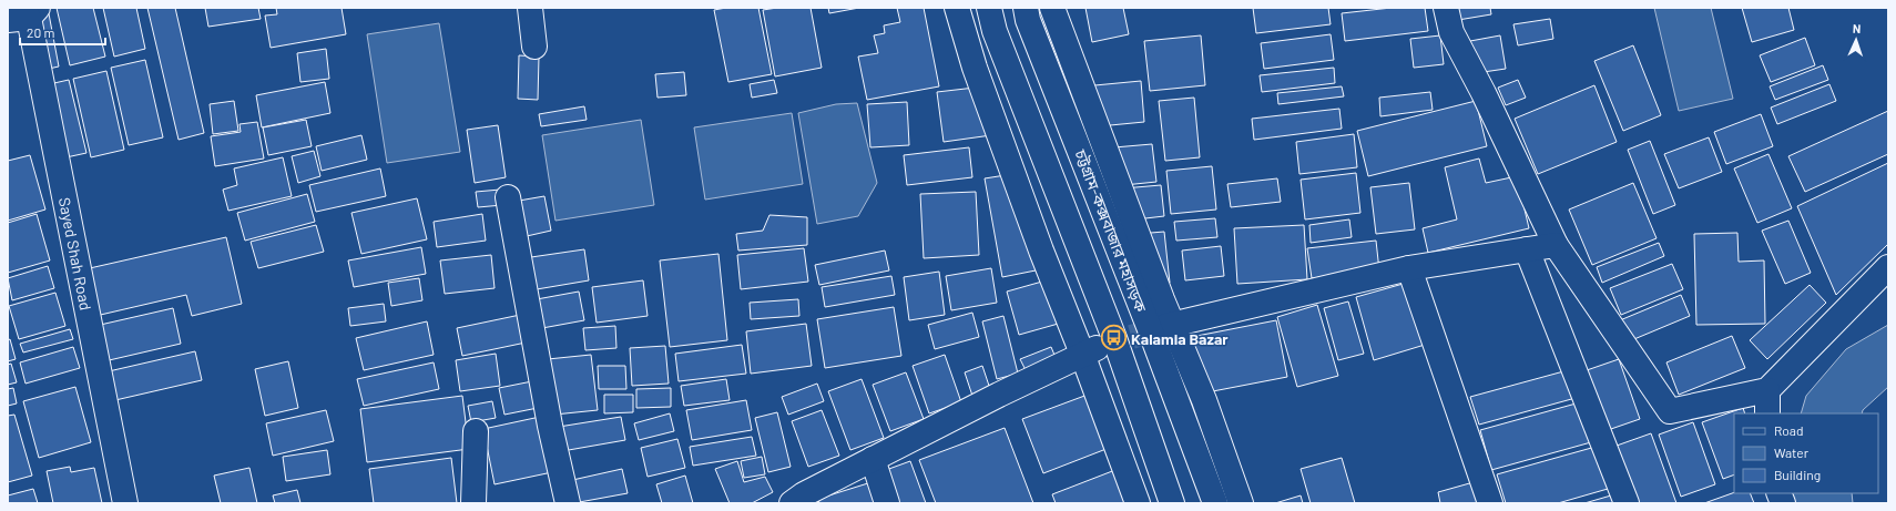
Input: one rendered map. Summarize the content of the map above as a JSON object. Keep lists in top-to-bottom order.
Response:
{
  "streets": {
    "main road": ["চট্টগ্রাম-কক্সবাজার মহাসড়ক", "Sayed Shah Road"]
  },
  "places": {
    "bus stop": ["Kalamia Bazar"]
  },
  "legend": ["Road", "Water", "Building"],
  "scale_bar": "20 m",
  "north": "top"
}
